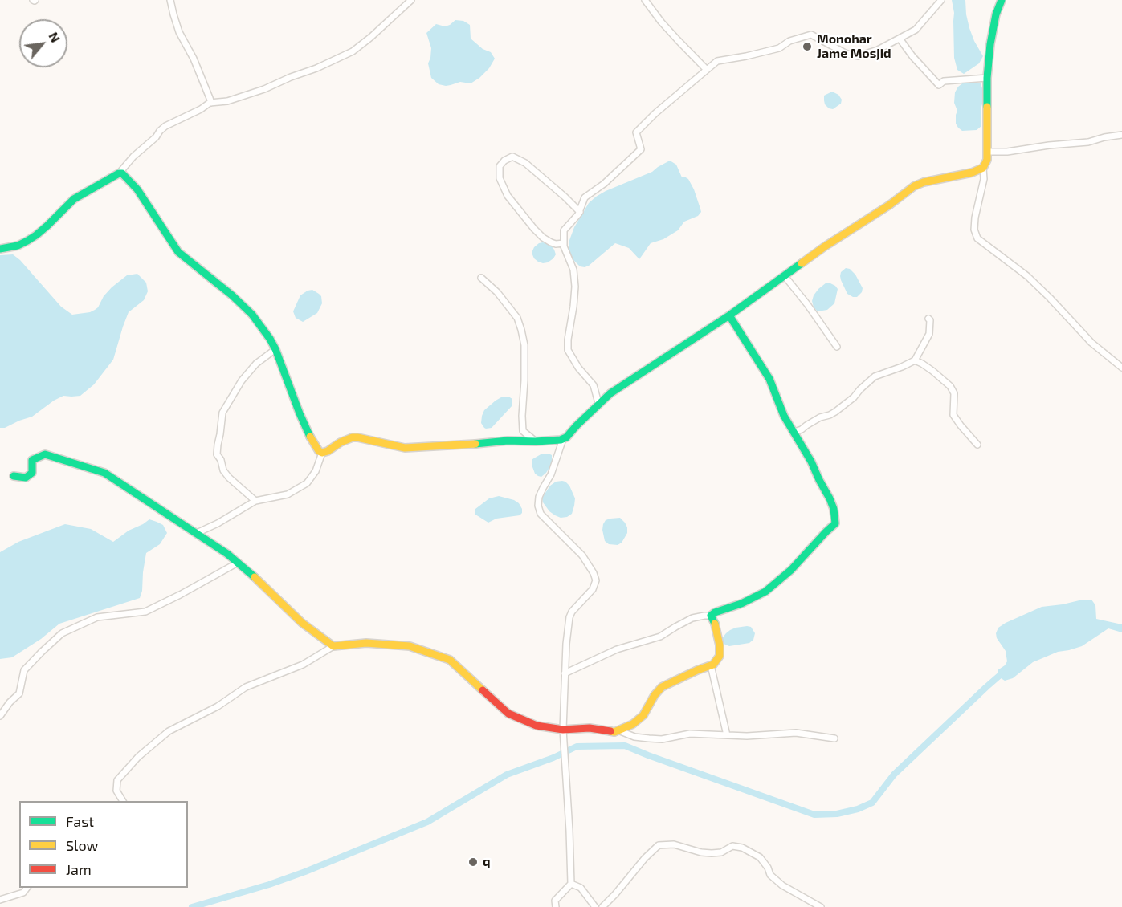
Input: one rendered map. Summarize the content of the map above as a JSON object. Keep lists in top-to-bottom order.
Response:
{
  "places": ["Monohar Jame Mosjid", "q"],
  "legend": ["Fast", "Slow", "Jam"],
  "north": "top right"
}
